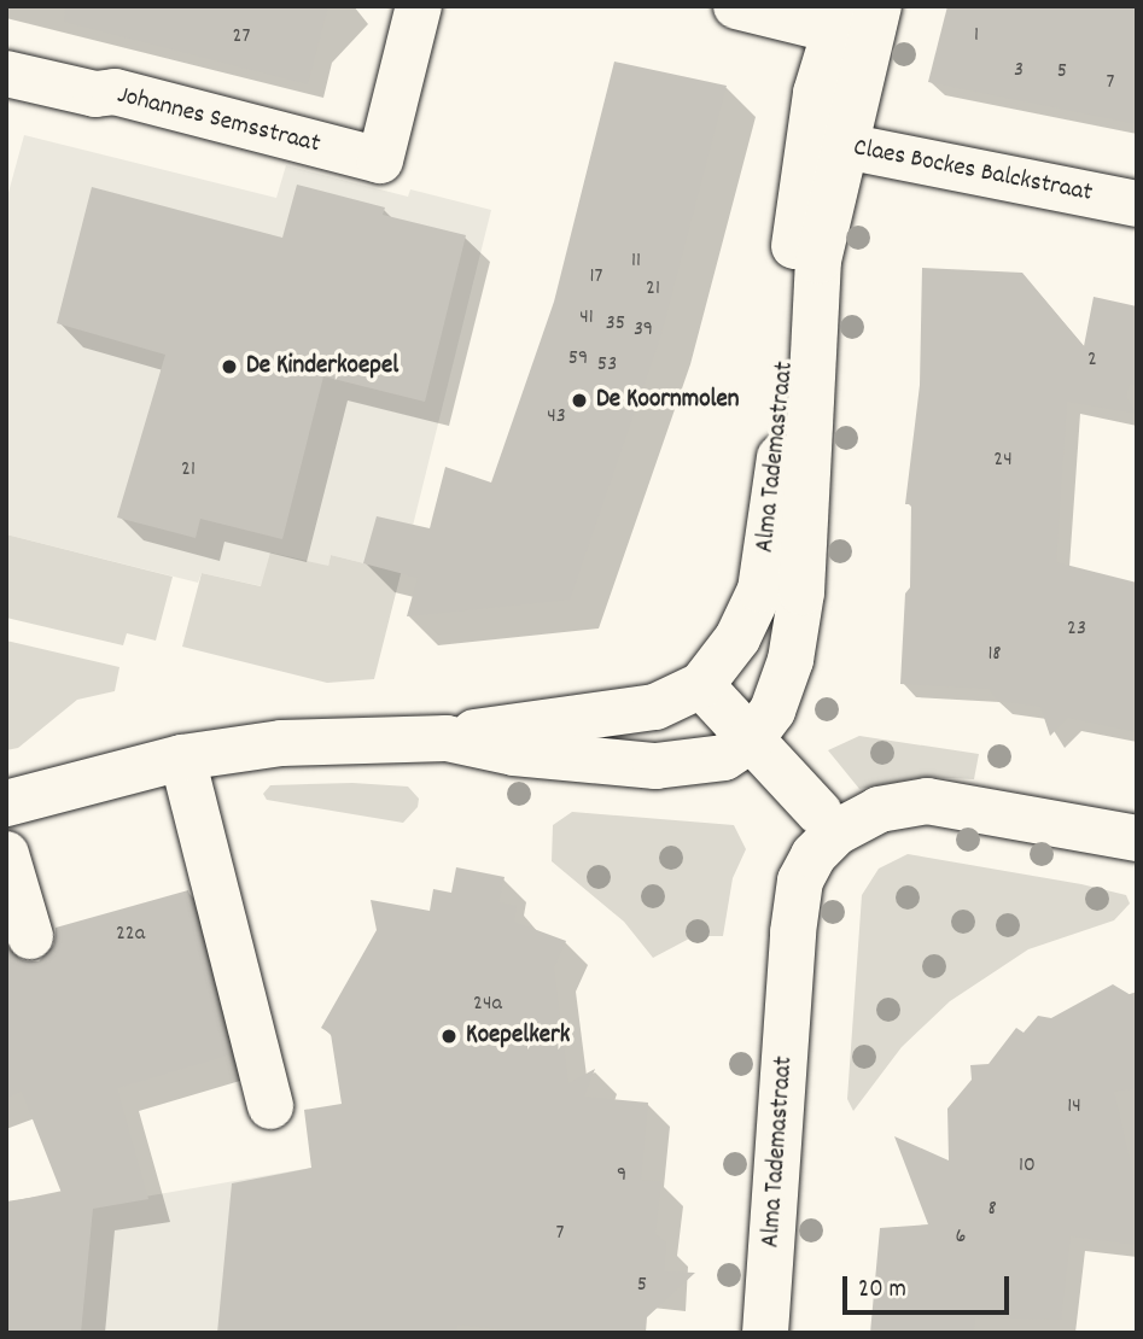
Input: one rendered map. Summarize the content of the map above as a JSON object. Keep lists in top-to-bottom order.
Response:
{
  "streets": {
    "street": ["Johannes Semsstraat", "Claes Bockes Balckstraat", "Alma Tademastraat"]
  },
  "crossings": [
    ["Claes Bockes Balckstraat", "Alma Tademastraat"]
  ],
  "places": ["De Kinderkoepel", "De Koornmolen", "Koepelkerk"],
  "house_numbers": [
    "1",
    "27",
    "3",
    "5",
    "7",
    "11",
    "17",
    "21",
    "41",
    "35",
    "39",
    "59",
    "2",
    "53",
    "43",
    "24",
    "21",
    "23",
    "18",
    "22a",
    "24a",
    "14",
    "10",
    "9",
    "8",
    "7",
    "6",
    "5"
  ],
  "scale_bar": "20 m"
}
